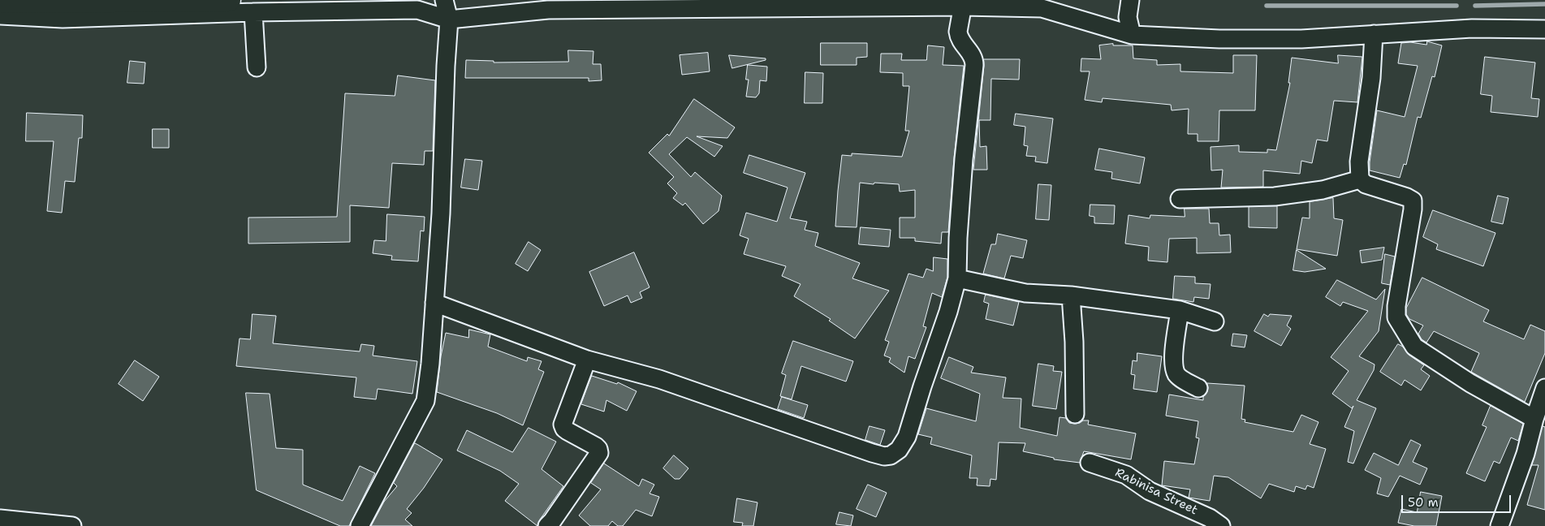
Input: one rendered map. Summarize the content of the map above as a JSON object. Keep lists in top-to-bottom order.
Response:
{
  "streets": {
    "street": ["Rabinisa Street"]
  },
  "scale_bar": "50 m"
}
